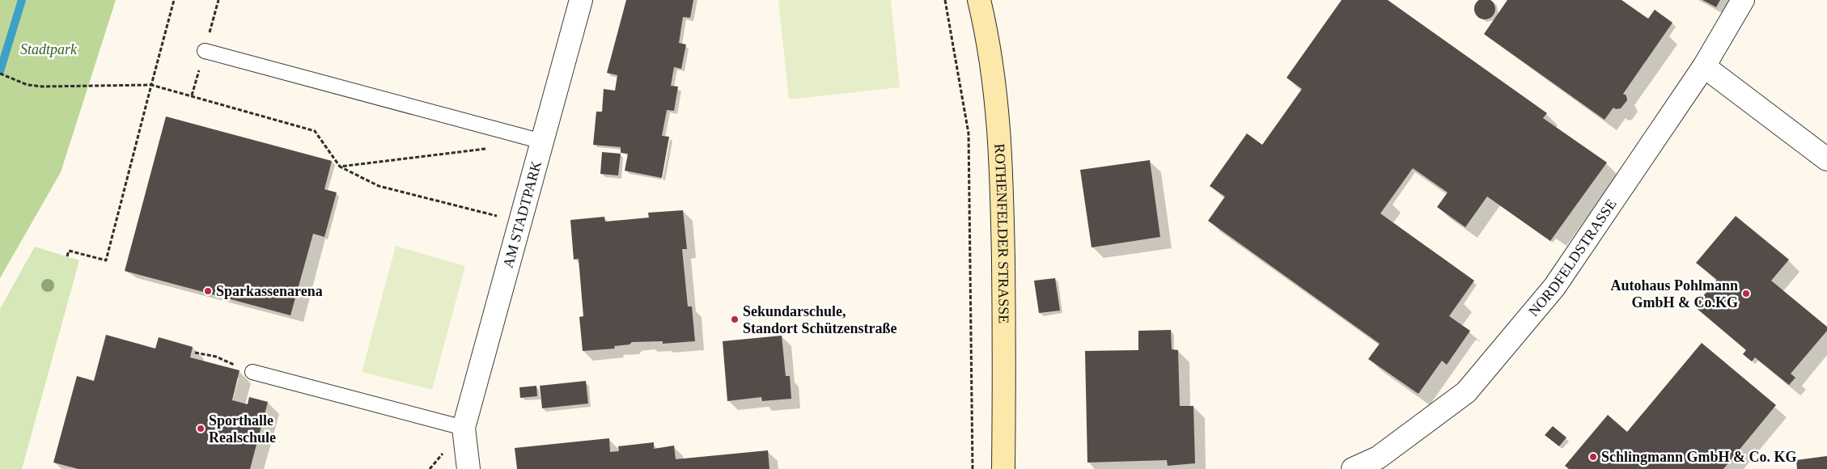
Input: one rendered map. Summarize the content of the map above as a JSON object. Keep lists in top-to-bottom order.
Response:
{
  "streets": {
    "main road": ["ROTHENFELDER STRASSE"],
    "street": ["AM STADTPARK", "NORDFELDSTRASSE"]
  },
  "parks": ["Stadtpark"],
  "places": [
    "Sparkassenarena",
    "Autohaus Pohlmann GmbH & Co.KG",
    "Sekundarschule, Standort Schützenstraße",
    "Sporthalle Realschule",
    "Schlingmann GmbH & Co. KG"
  ]
}
